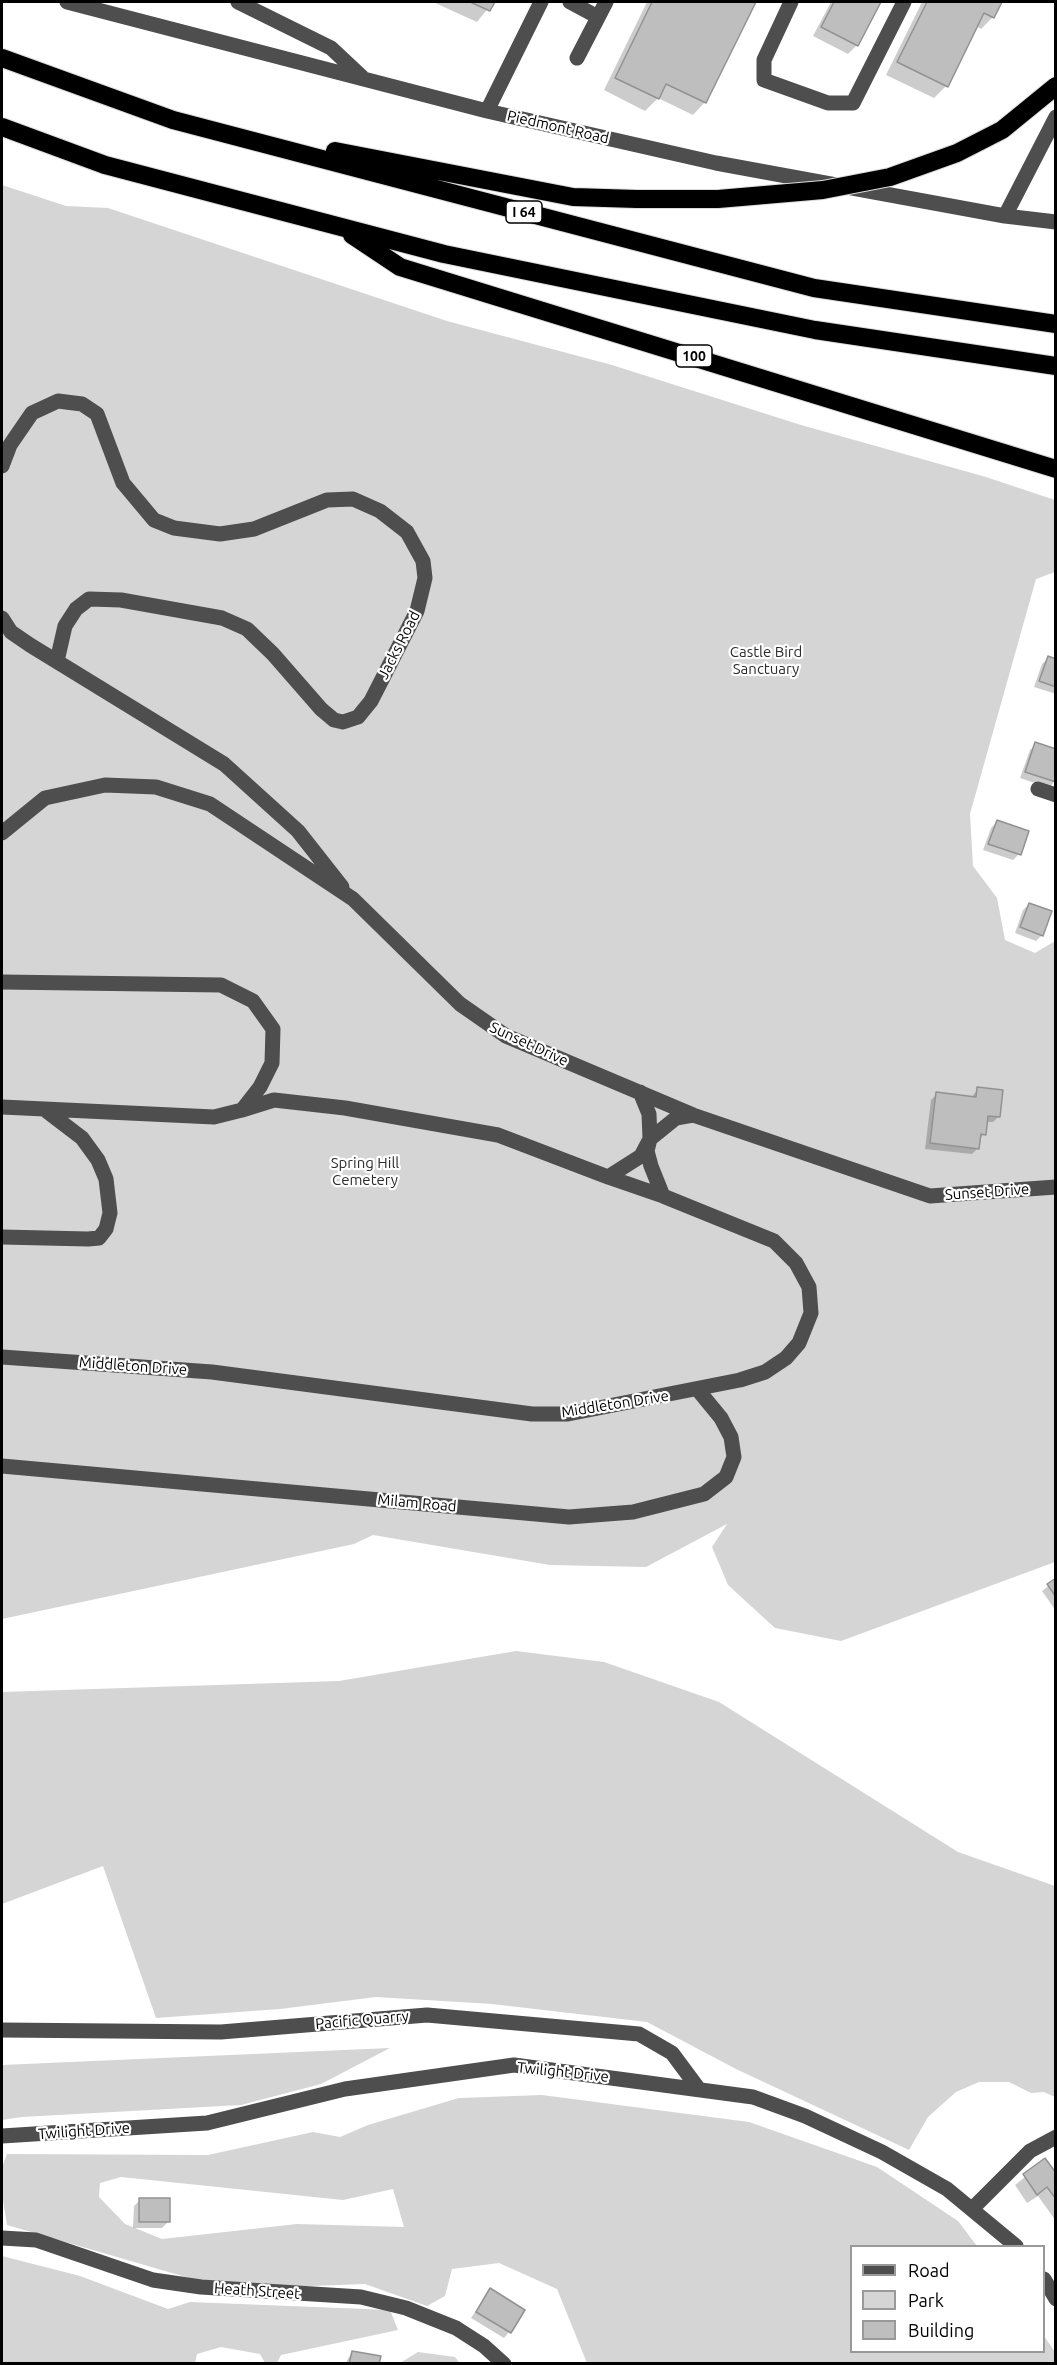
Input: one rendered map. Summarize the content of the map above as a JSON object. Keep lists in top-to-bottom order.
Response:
{
  "streets": {
    "highway": ["I 64", "100"],
    "street": [
      "Piedmont Road",
      "Jacks Road",
      "Sunset Drive",
      "Middleton Drive",
      "Milam Road",
      "Pacific Quarry",
      "Twilight Drive",
      "Heath Street"
    ]
  },
  "crossings": [
    ["Middleton Drive", "Milam Road"],
    ["Pacific Quarry", "Twilight Drive"]
  ],
  "parks": ["Castle Bird Sanctuary", "Spring Hill Cemetery"],
  "legend": ["Road", "Park", "Building"]
}
